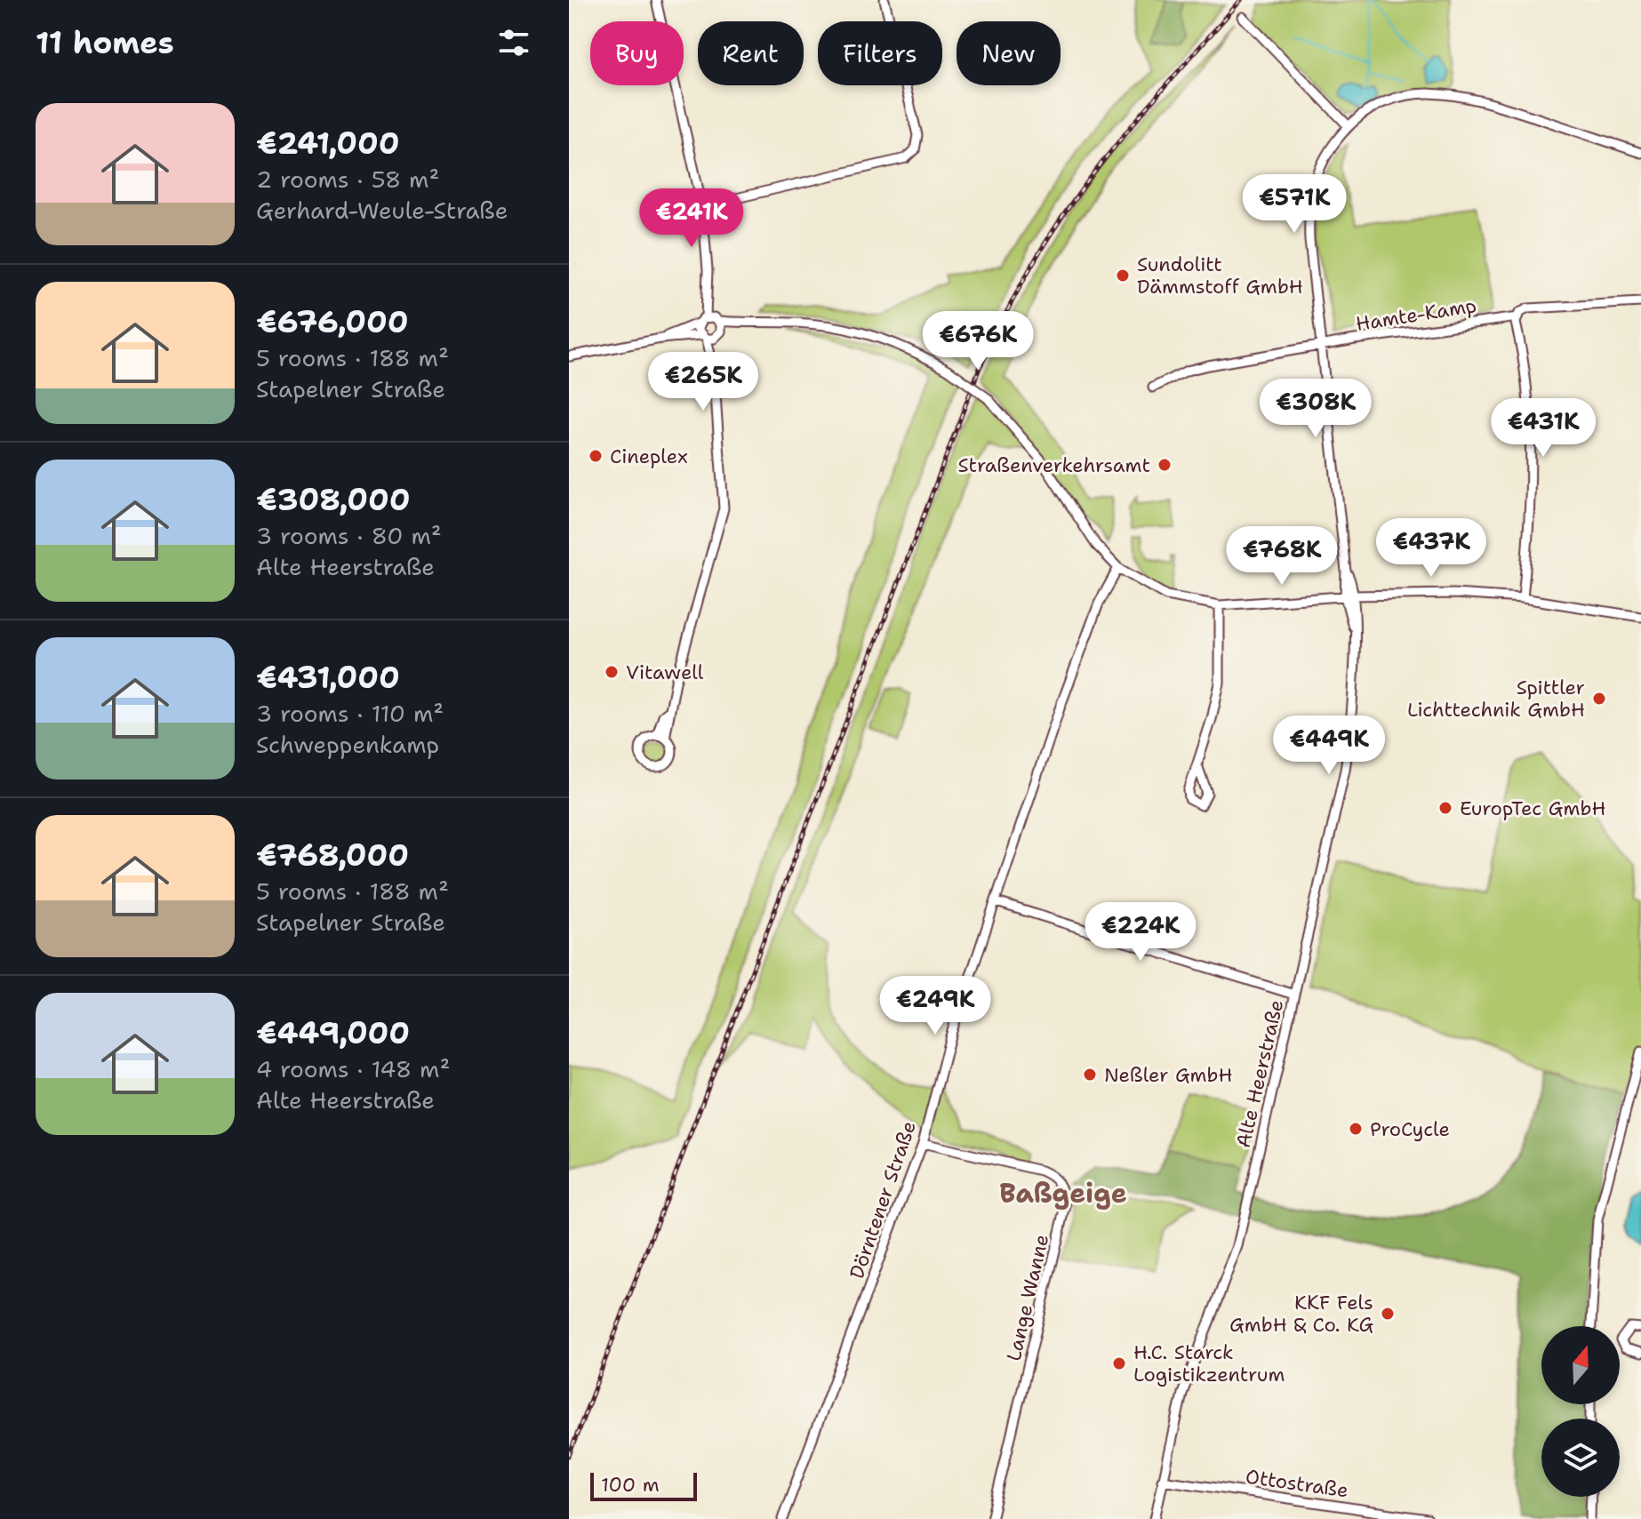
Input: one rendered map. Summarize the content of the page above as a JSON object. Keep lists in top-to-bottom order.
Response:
{
  "streets": {
    "street": [
      "Hamte-Kamp",
      "Alte Heerstraße",
      "Dörntener Straße",
      "Lange Wanne",
      "Ottostraße"
    ]
  },
  "crossings": [
    ["Hamte-Kamp", "Alte Heerstraße"],
    ["Alte Heerstraße", "Ottostraße"],
    ["Dörntener Straße", "Lange Wanne"]
  ],
  "districts": ["Baßgeige"],
  "places": [
    "Sundolitt Dämmstoff GmbH",
    "Cineplex",
    "Straßenverkehrsamt",
    "Vitawell",
    "Spittler Lichttechnik GmbH",
    "EuropTec GmbH",
    "Neßler GmbH",
    "ProCycle",
    "KKF Fels GmbH & Co. KG",
    "H.C. Starck Logistikzentrum"
  ],
  "scale_bar": "100 m",
  "north": "top",
  "page": {
    "heading": "11 homes",
    "chip": [
      "Buy",
      "Rent",
      "Filters",
      "New"
    ],
    "list": [
      {
        "name": "€241,000",
        "note": "2 rooms · 58 m² · Gerhard-Weule-Straße"
      },
      {
        "name": "€676,000",
        "note": "5 rooms · 188 m² · Stapelner Straße"
      },
      {
        "name": "€308,000",
        "note": "3 rooms · 80 m² · Alte Heerstraße"
      },
      {
        "name": "€431,000",
        "note": "3 rooms · 110 m² · Schweppenkamp"
      },
      {
        "name": "€768,000",
        "note": "5 rooms · 188 m² · Stapelner Straße"
      },
      {
        "name": "€449,000",
        "note": "4 rooms · 148 m² · Alte Heerstraße"
      }
    ],
    "price": [
      "€571K",
      "€241K",
      "€676K",
      "€265K",
      "€308K",
      "€431K",
      "€437K",
      "€768K",
      "€449K",
      "€224K",
      "€249K"
    ],
    "scale": "100 m"
  }
}
